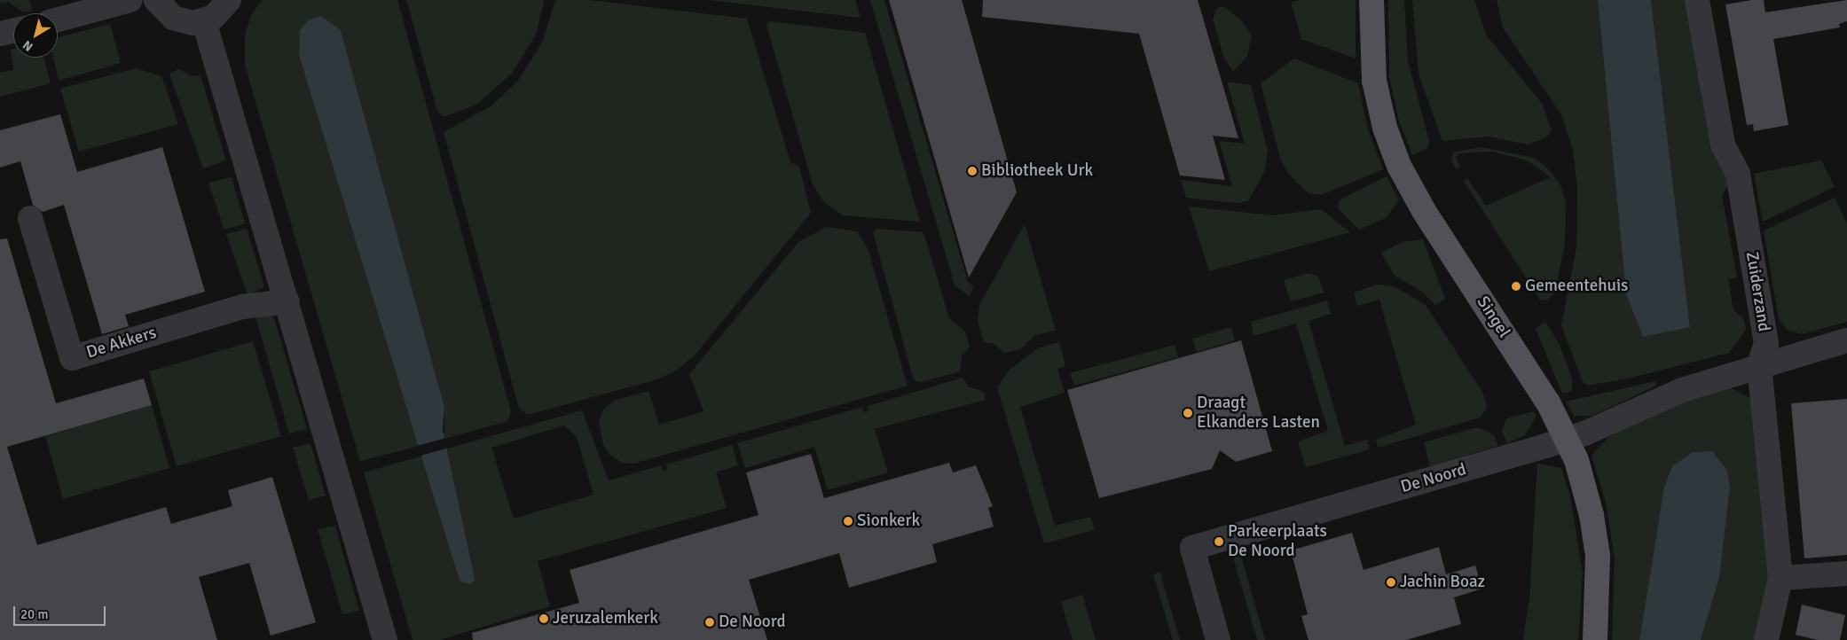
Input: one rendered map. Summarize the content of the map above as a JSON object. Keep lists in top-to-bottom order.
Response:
{
  "streets": {
    "main road": ["Singel"],
    "street": ["Zuiderzand", "De Akkers", "De Noord"]
  },
  "crossings": [
    ["Zuiderzand", "De Noord"],
    ["Singel", "De Noord"]
  ],
  "places": [
    "Bibliotheek Urk",
    "Gemeentehuis",
    "Draagt Elkanders Lasten",
    "Sionkerk",
    "Parkeerplaats De Noord",
    "Jachin Boaz",
    "Jeruzalemkerk",
    "De Noord"
  ],
  "scale_bar": "20 m",
  "north": "bottom left"
}
